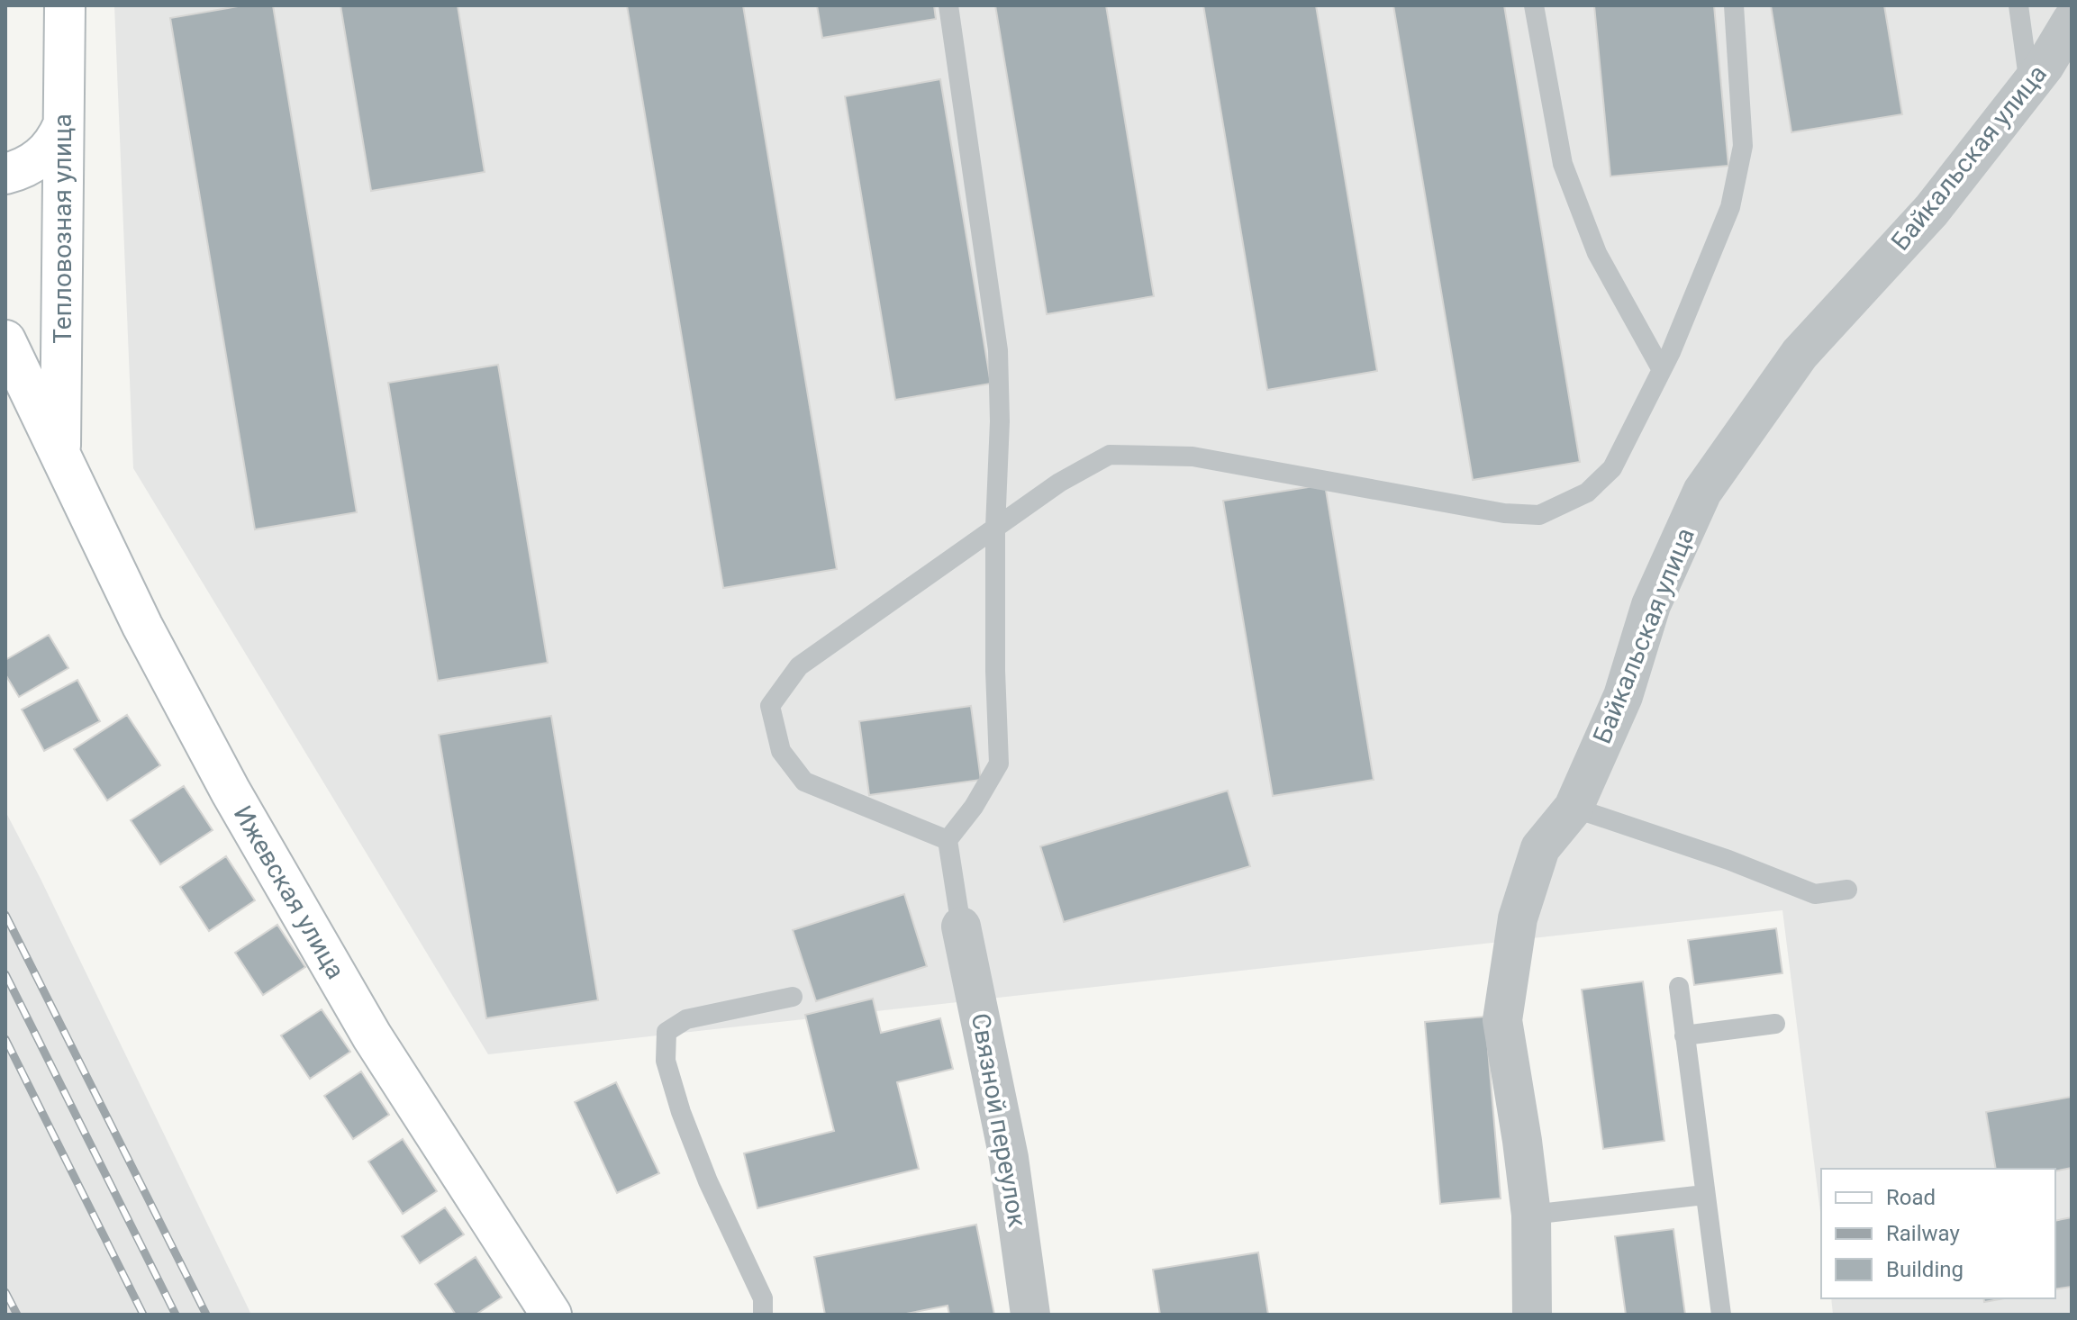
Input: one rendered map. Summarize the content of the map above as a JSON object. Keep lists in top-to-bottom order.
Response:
{
  "streets": {
    "street": [
      "Байкальская улица",
      "Тепловозная улица",
      "Ижевская улица",
      "Связной переулок"
    ]
  },
  "crossings": [
    ["Тепловозная улица", "Ижевская улица"]
  ],
  "legend": ["Road", "Railway", "Building"]
}
